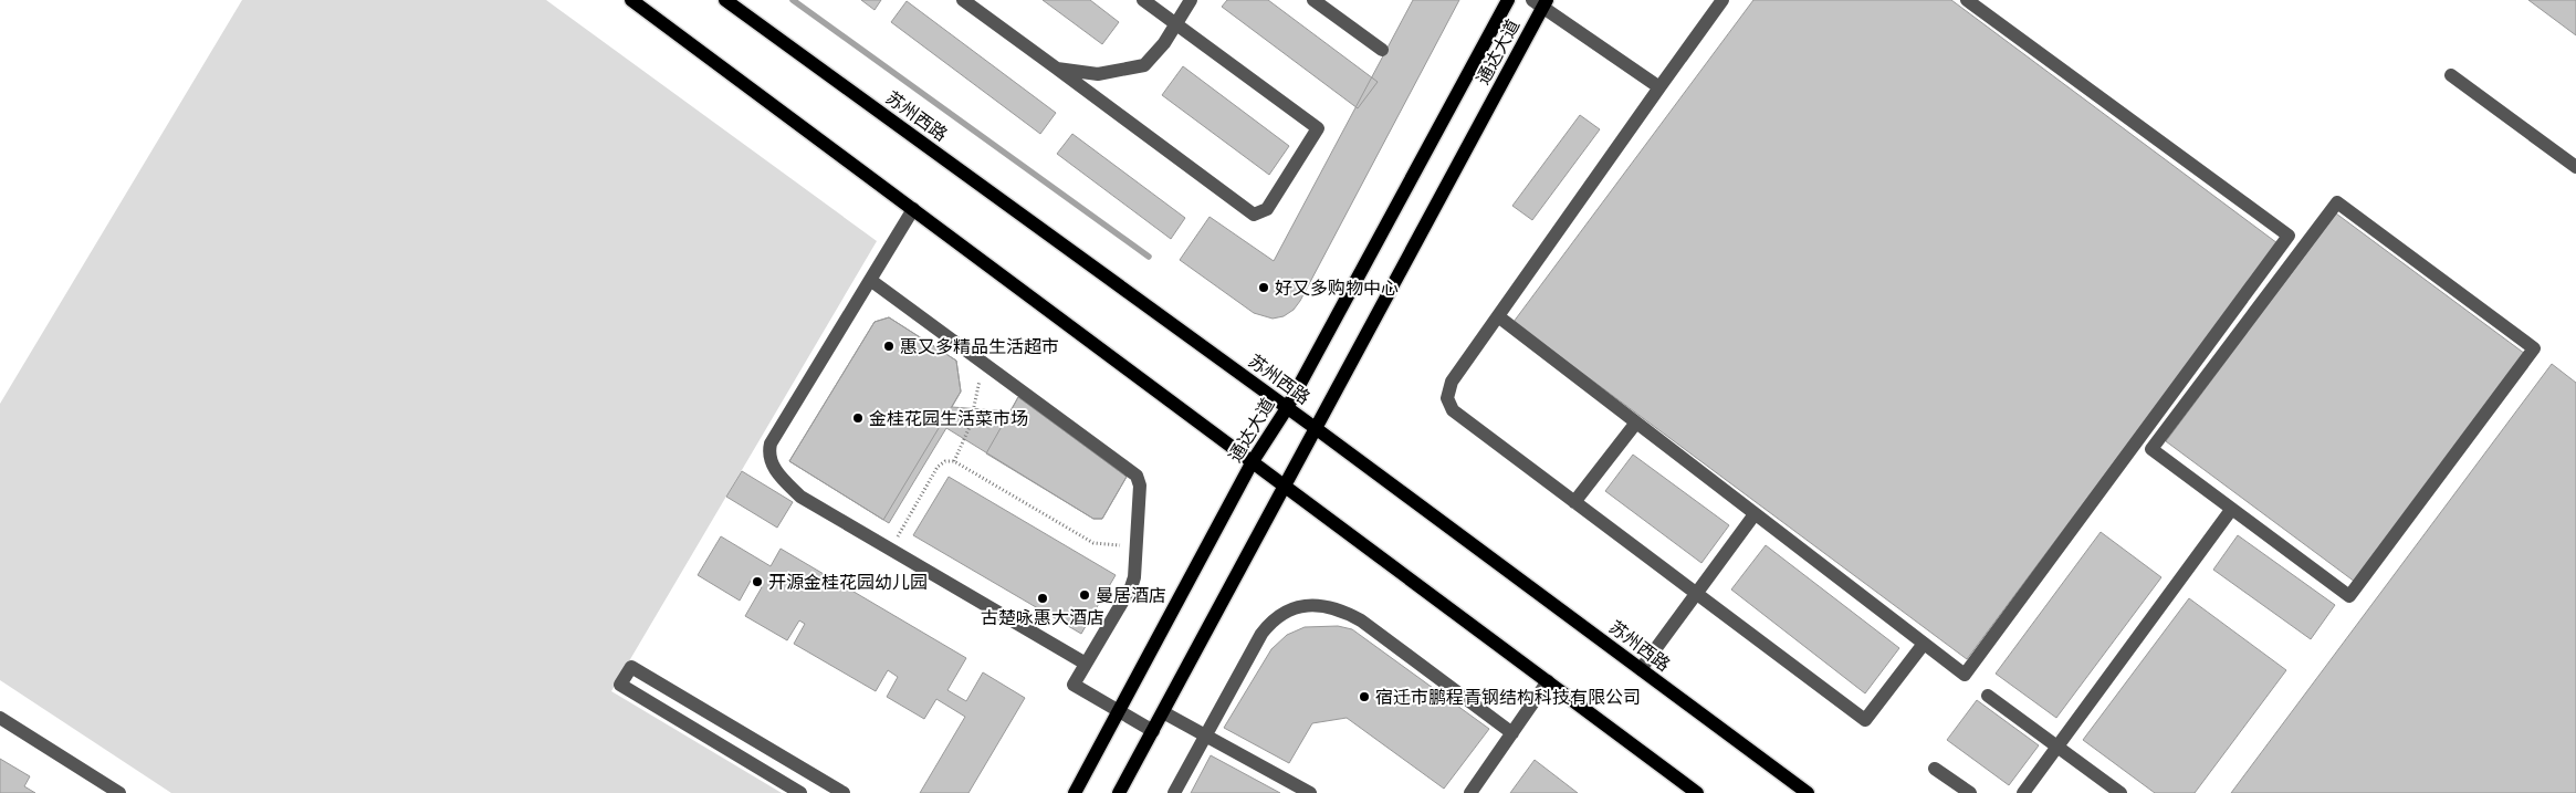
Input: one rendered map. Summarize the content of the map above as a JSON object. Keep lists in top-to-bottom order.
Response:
{
  "streets": {
    "main road": ["通达大道", "苏州西路"]
  },
  "crossings": [
    ["通达大道", "苏州西路"]
  ],
  "places": [
    "好又多购物中心",
    "惠又多精品生活超市",
    "金桂花园生活菜市场",
    "开源金桂花园幼儿园",
    "曼居酒店",
    "古楚咏惠大酒店",
    "宿迁市鹏程青钢结构科技有限公司"
  ]
}
